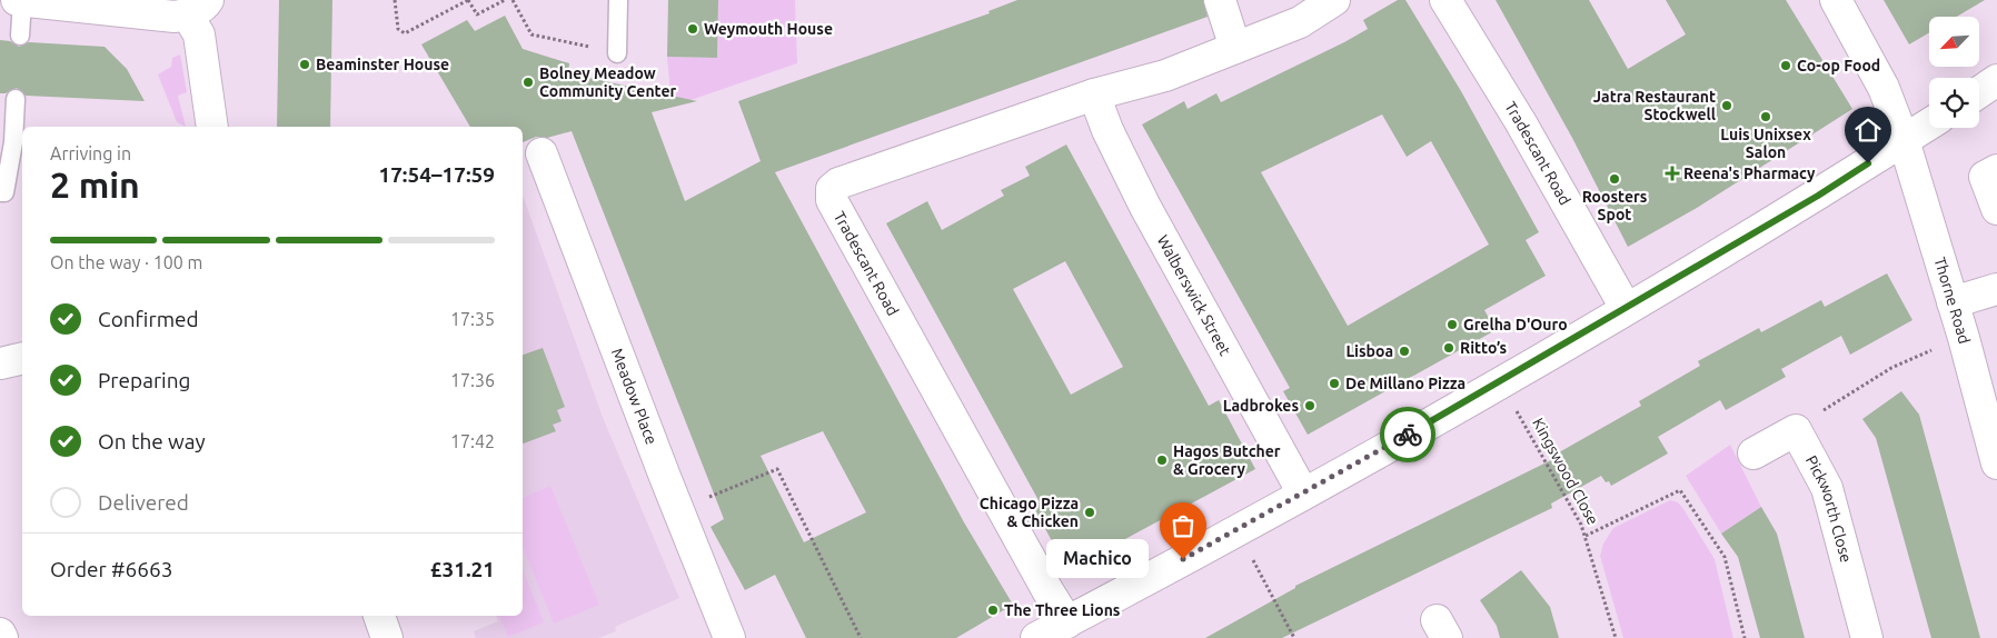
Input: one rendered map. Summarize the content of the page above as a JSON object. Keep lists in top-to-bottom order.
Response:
{
  "streets": {
    "main road": [
      "Tradescant Road",
      "Walberswick Street",
      "Thorne Road",
      "Meadow Place",
      "Pickworth Close"
    ],
    "path": ["Kingswood Close"]
  },
  "crossings": [
    ["Tradescant Road", "Walberswick Street"]
  ],
  "places": {
    "other": [
      "Weymouth House",
      "Beaminster House",
      "Co-op Food",
      "Bolney Meadow Community Center",
      "Jatra Restaurant Stockwell",
      "Luis Unixsex Salon",
      "Roosters Spot",
      "Grelha D'Ouro",
      "Ritto’s",
      "Lisboa",
      "De Millano Pizza",
      "Ladbrokes",
      "Hagos Butcher & Grocery",
      "Chicago Pizza & Chicken",
      "Machico",
      "The Three Lions"
    ],
    "health": ["Reena's Pharmacy"]
  },
  "north": "bottom left",
  "page": {
    "heading": ["2 min", "Arriving in", "17:54–17:59"],
    "panel": ["Order #6663", "£31.21"],
    "bar": "On the way · 100 m",
    "list": [
      ["Confirmed", "17:35"],
      ["Preparing", "17:36"],
      ["On the way", "17:42"],
      "Delivered"
    ],
    "bubble": "Machico"
  }
}
